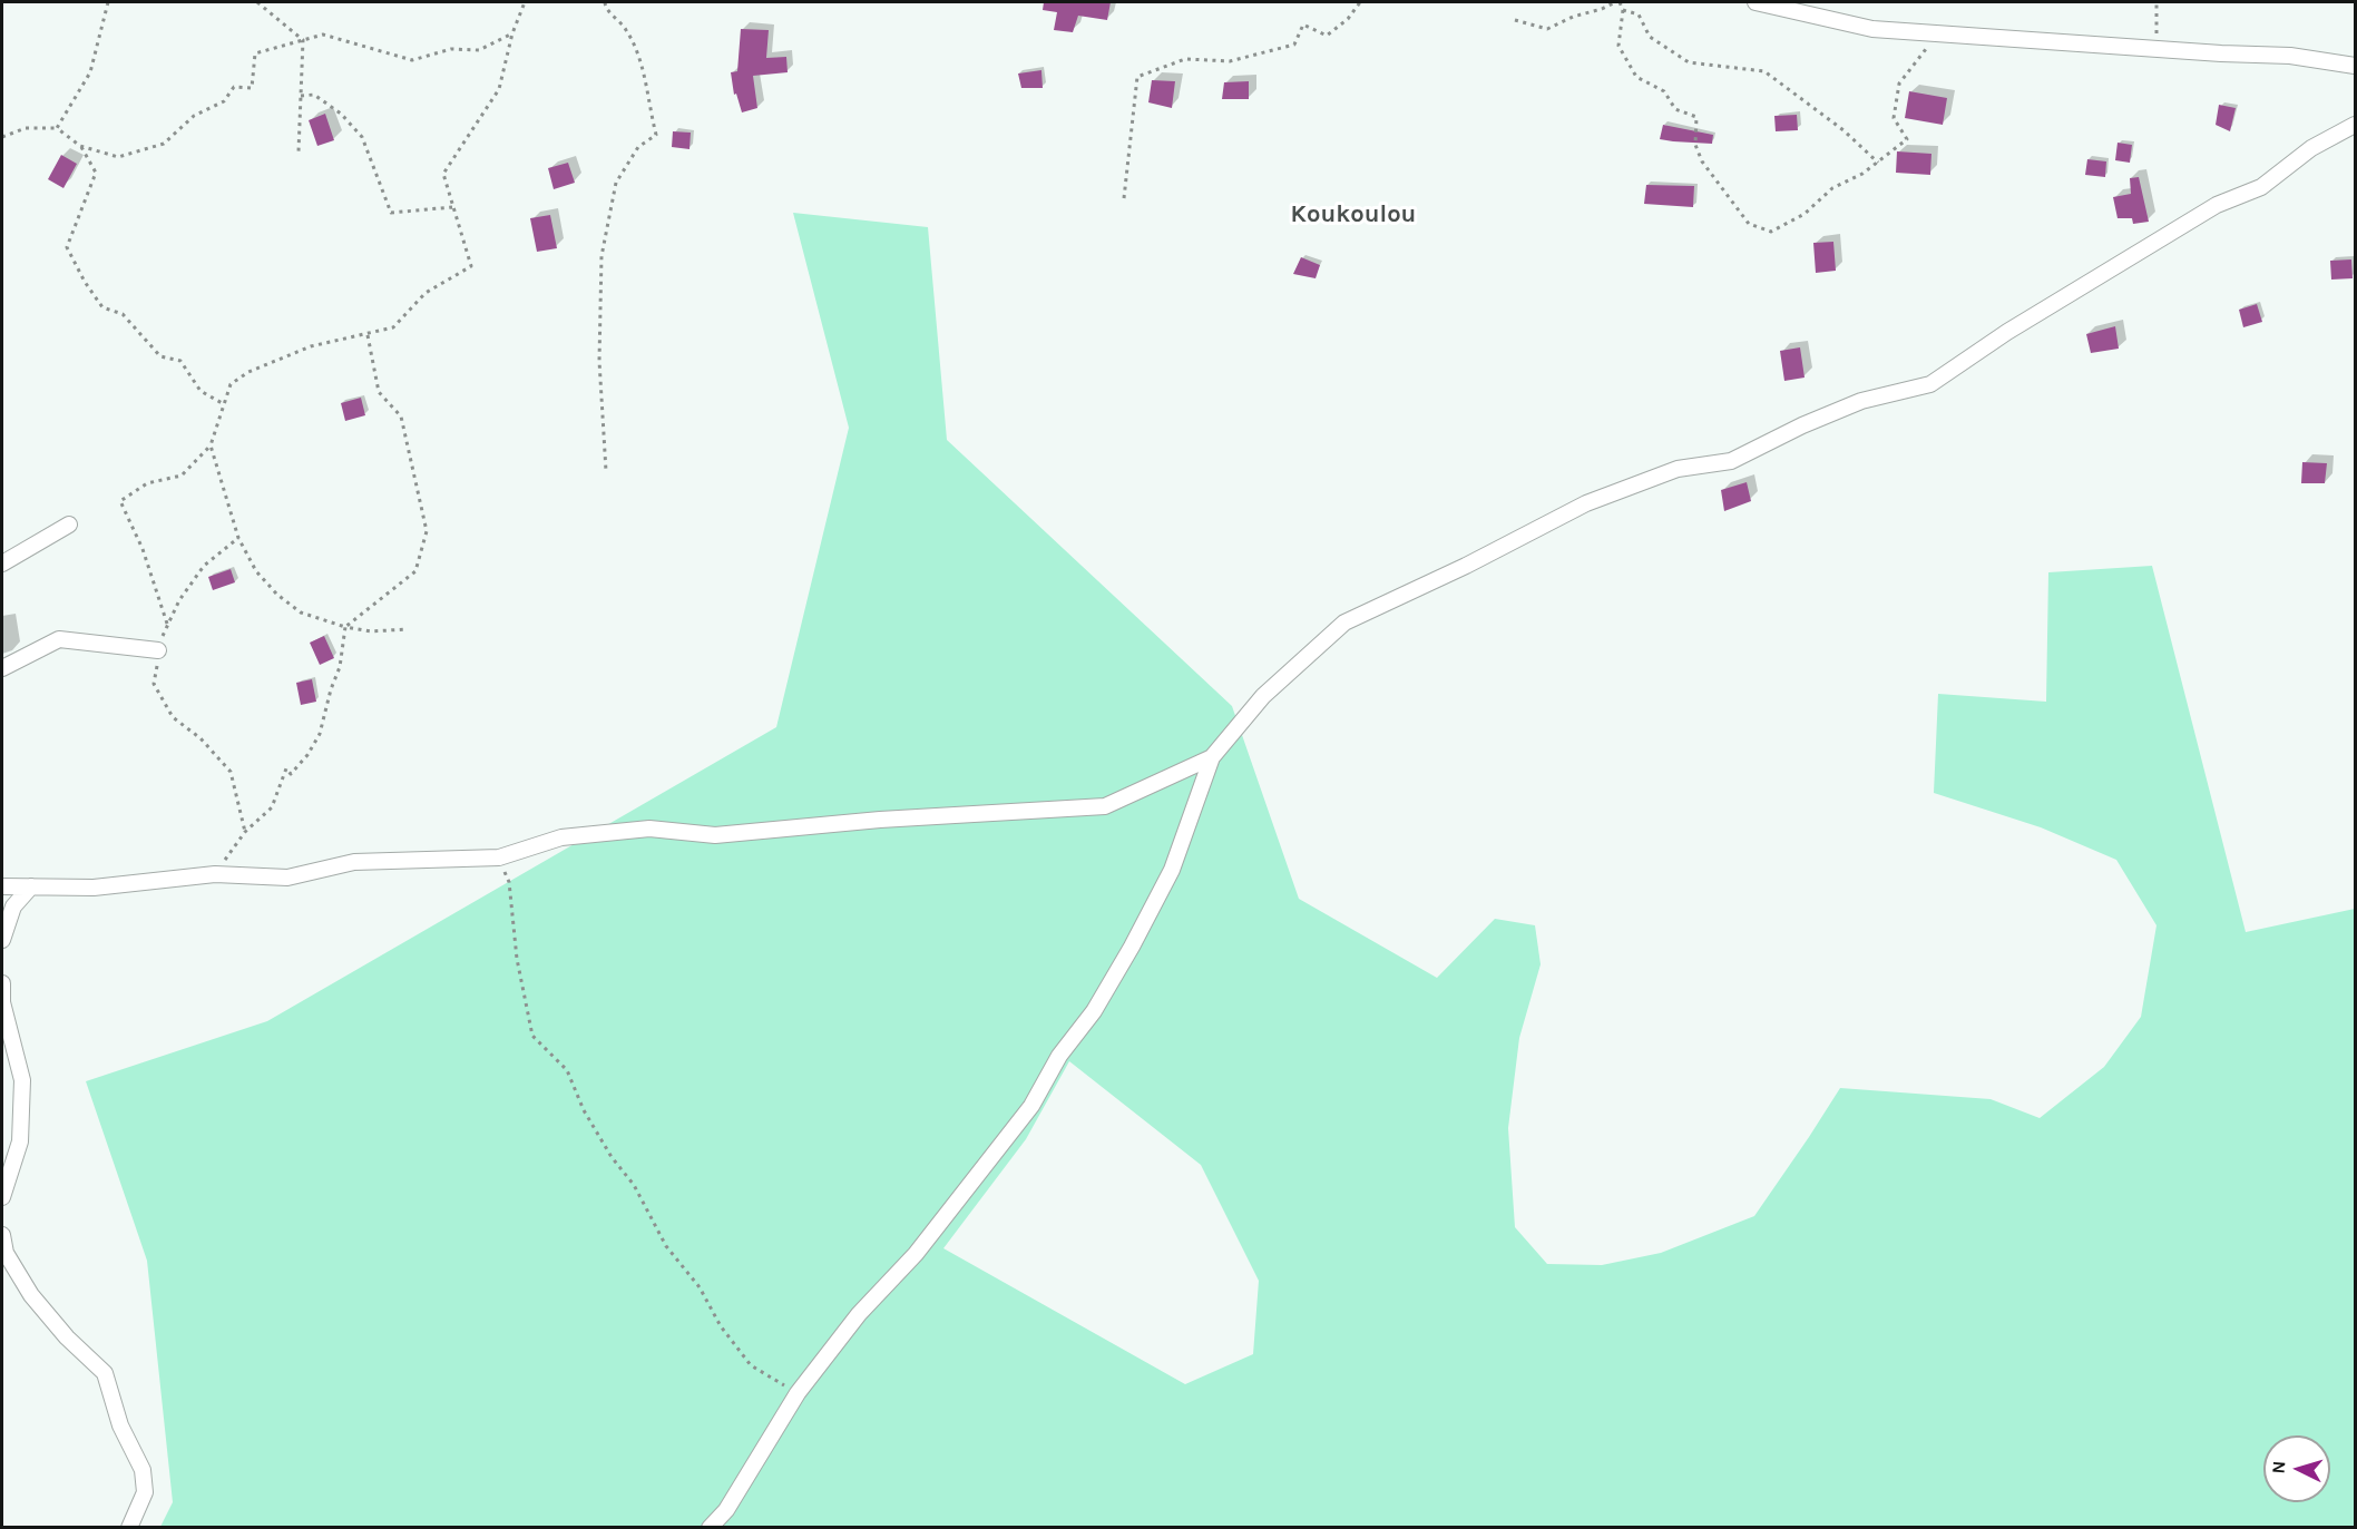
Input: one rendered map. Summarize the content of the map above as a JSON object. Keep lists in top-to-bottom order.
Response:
{
  "districts": ["Koukoulou"],
  "north": "left"
}
